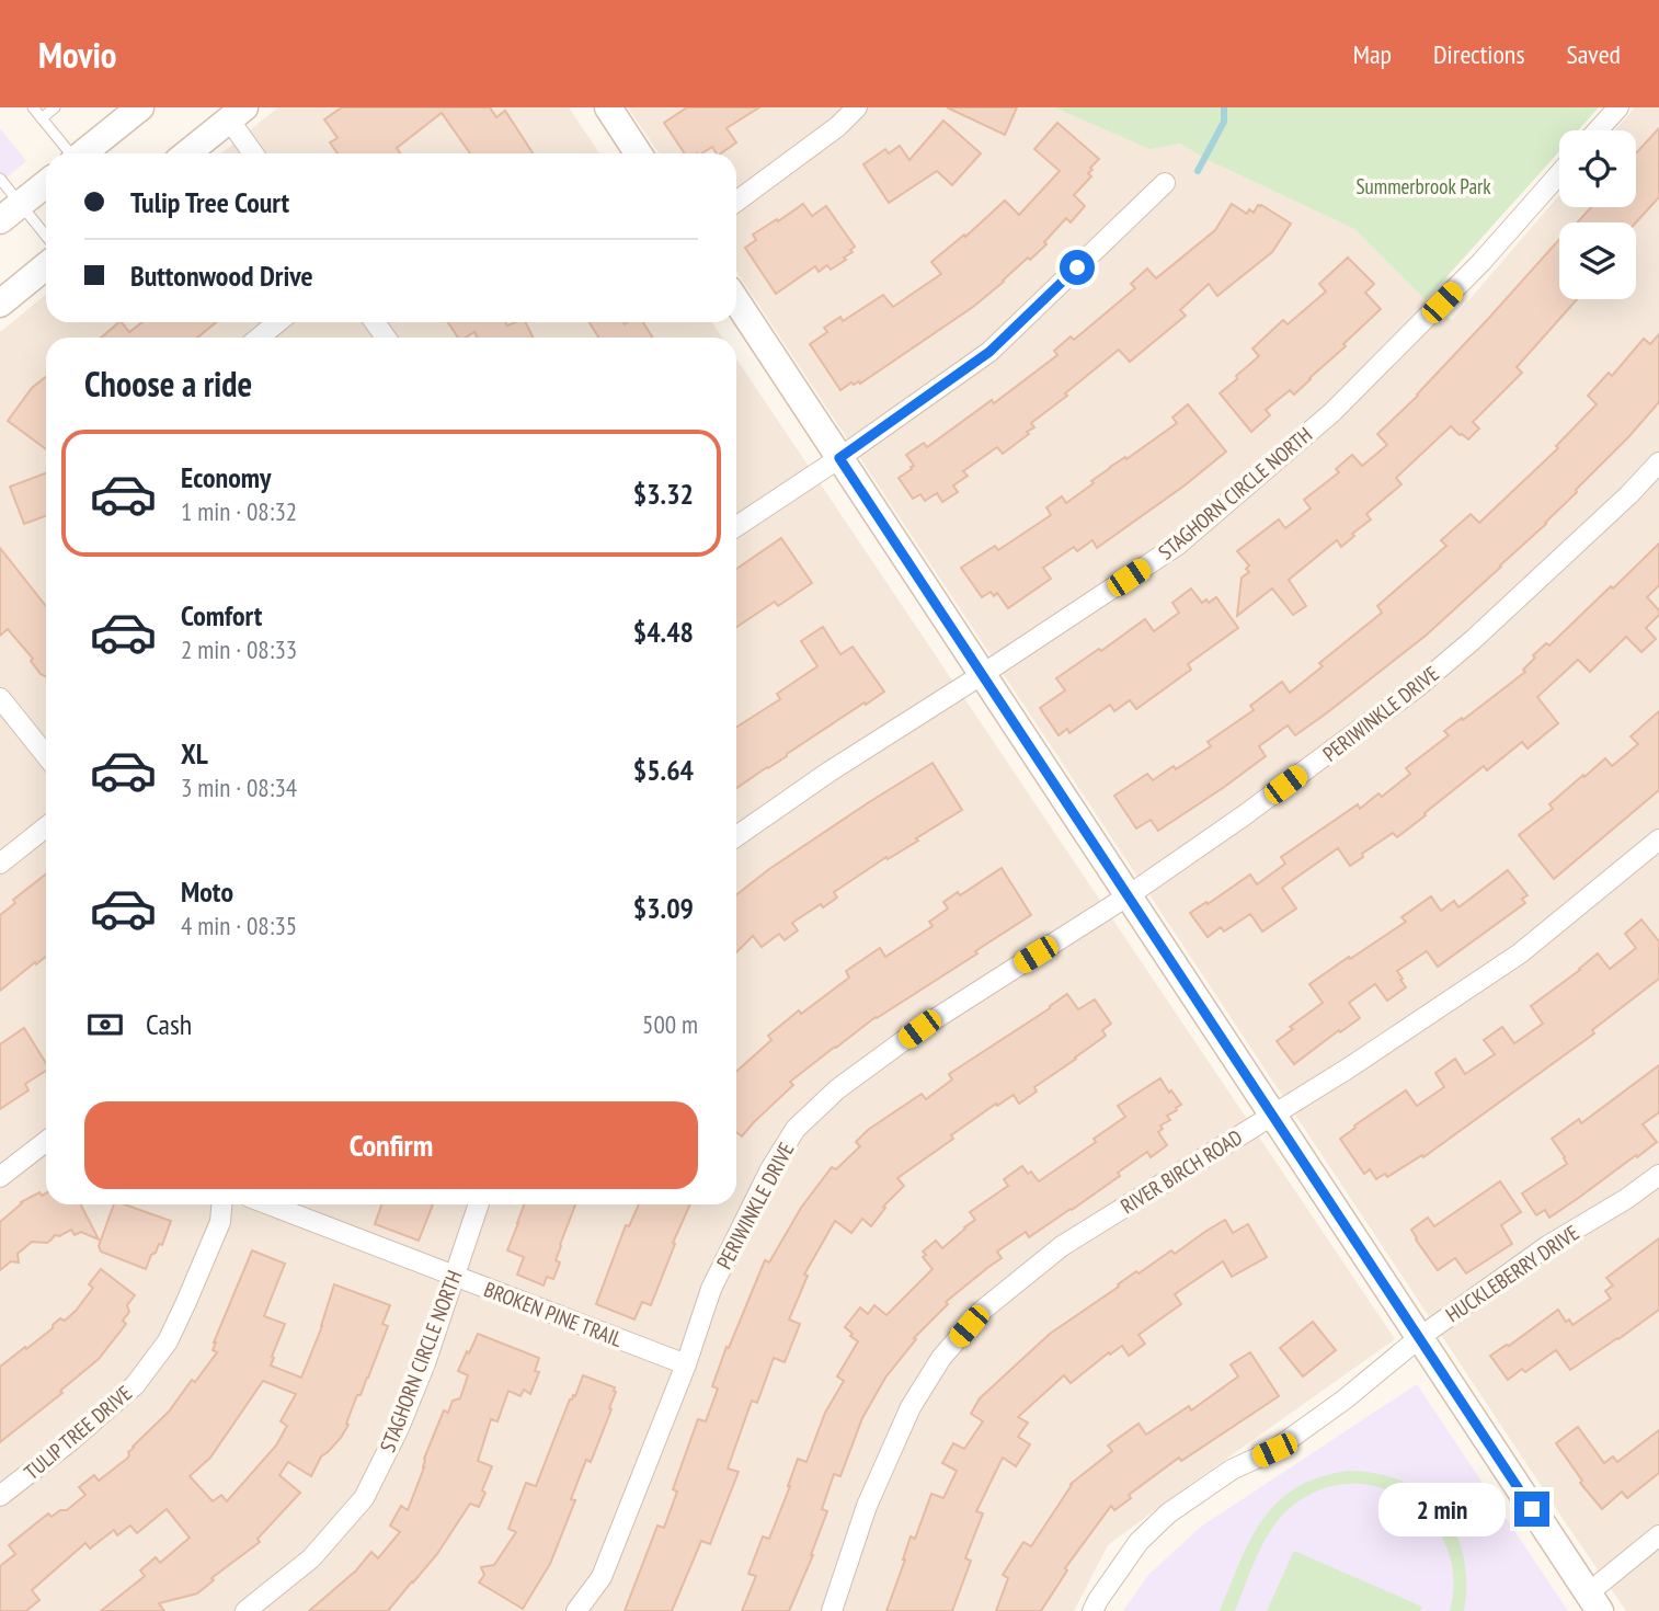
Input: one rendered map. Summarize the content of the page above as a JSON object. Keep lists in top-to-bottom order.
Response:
{
  "streets": {
    "street": [
      "STAGHORN CIRCLE NORTH",
      "PERIWINKLE DRIVE",
      "RIVER BIRCH ROAD",
      "HUCKLEBERRY DRIVE",
      "BROKEN PINE TRAIL",
      "TULIP TREE DRIVE"
    ]
  },
  "crossings": [
    ["STAGHORN CIRCLE NORTH", "BROKEN PINE TRAIL"],
    ["PERIWINKLE DRIVE", "BROKEN PINE TRAIL"]
  ],
  "parks": ["Summerbrook Park"],
  "page": {
    "header": "Movio",
    "nav": ["Map", "Directions", "Saved"],
    "banner": ["Tulip Tree Court", "Buttonwood Drive"],
    "heading": "Choose a ride",
    "list": [
      {
        "name": "Economy",
        "note": "1 min · 08:32",
        "value": "$3.32"
      },
      {
        "name": "Comfort",
        "note": "2 min · 08:33",
        "value": "$4.48"
      },
      {
        "name": "XL",
        "note": "3 min · 08:34",
        "value": "$5.64"
      },
      {
        "name": "Moto",
        "note": "4 min · 08:35",
        "value": "$3.09"
      }
    ],
    "pay": ["Cash", "500 m"],
    "buttons": "Confirm",
    "bubble": "2 min"
  }
}
